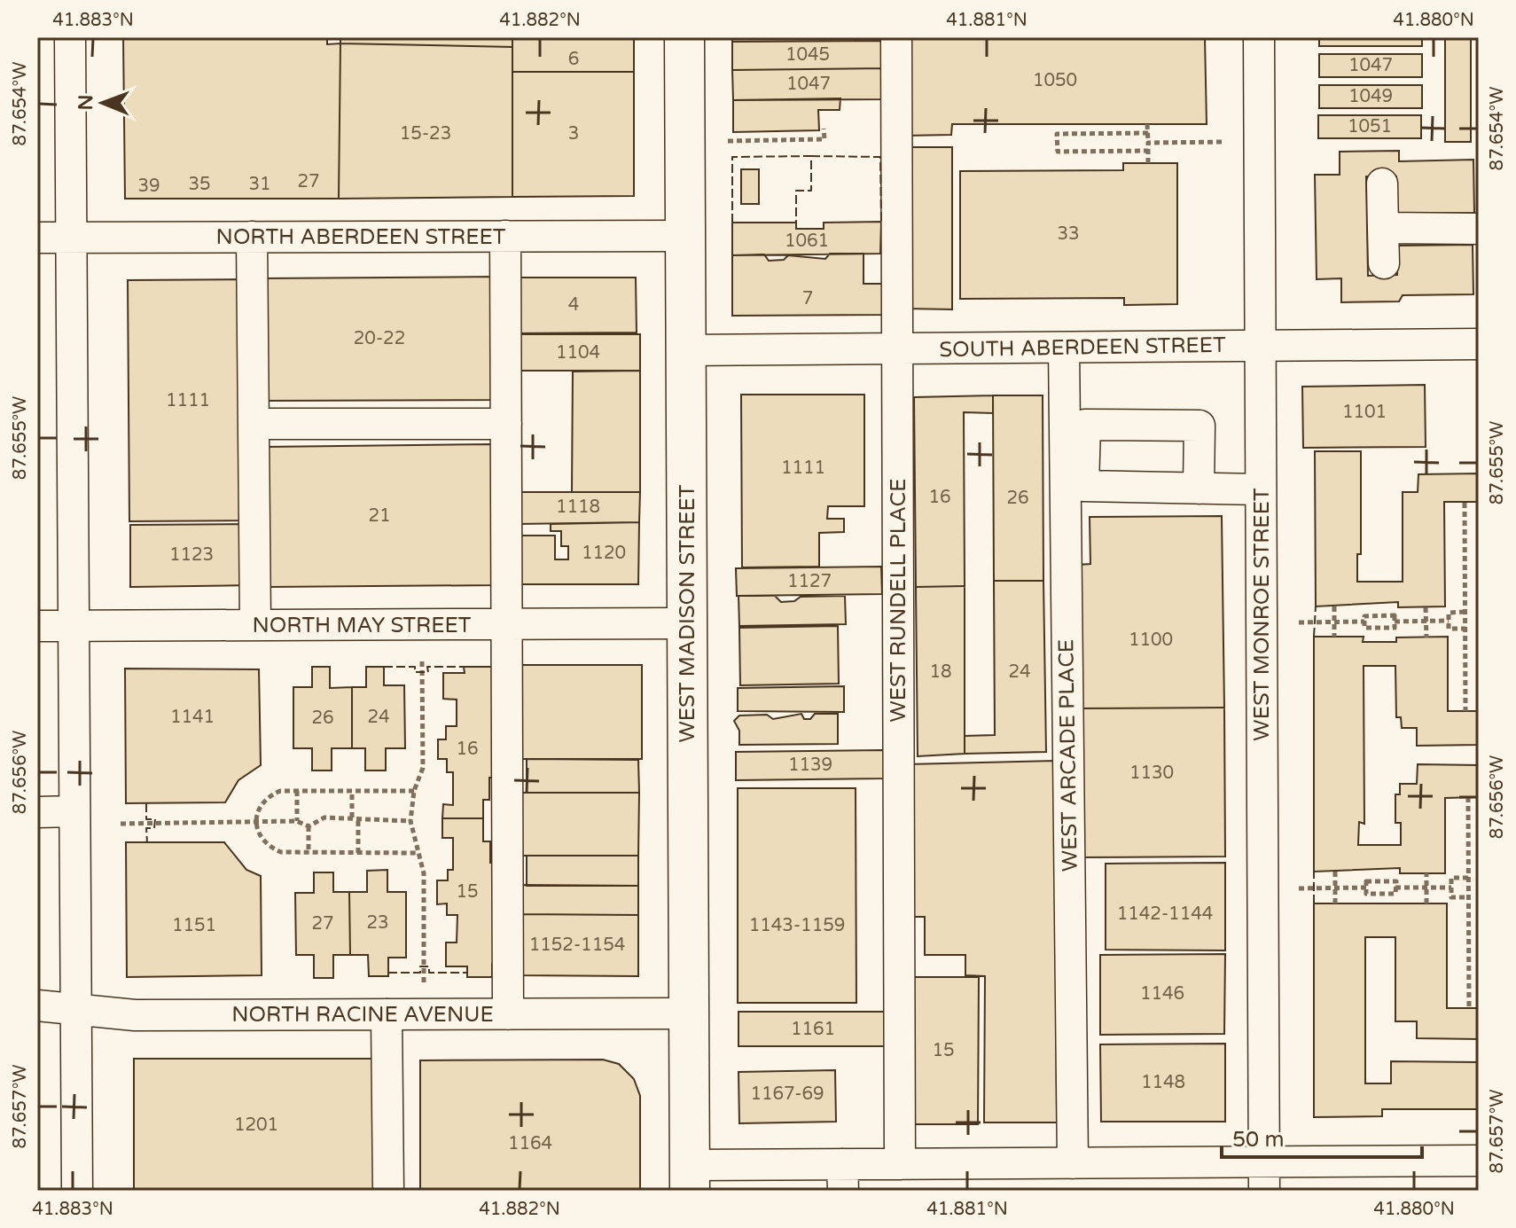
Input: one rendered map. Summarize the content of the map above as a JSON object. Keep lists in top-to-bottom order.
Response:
{
  "streets": {
    "main road": ["WEST MADISON STREET"],
    "street": [
      "NORTH ABERDEEN STREET",
      "SOUTH ABERDEEN STREET",
      "WEST RUNDELL PLACE",
      "WEST MONROE STREET",
      "NORTH MAY STREET",
      "WEST ARCADE PLACE",
      "NORTH RACINE AVENUE"
    ]
  },
  "crossings": [
    ["NORTH ABERDEEN STREET", "WEST MADISON STREET"],
    ["SOUTH ABERDEEN STREET", "WEST RUNDELL PLACE"],
    ["SOUTH ABERDEEN STREET", "WEST MADISON STREET"],
    ["SOUTH ABERDEEN STREET", "WEST MONROE STREET"],
    ["SOUTH ABERDEEN STREET", "WEST ARCADE PLACE"],
    ["WEST MADISON STREET", "NORTH MAY STREET"],
    ["WEST MADISON STREET", "NORTH RACINE AVENUE"]
  ],
  "house_numbers": [
    "1045",
    "6",
    "1047",
    "1050",
    "1047",
    "1049",
    "1051",
    "15-23",
    "3",
    "27",
    "35",
    "31",
    "39",
    "33",
    "1061",
    "7",
    "4",
    "20-22",
    "1104",
    "1111",
    "1101",
    "1111",
    "16",
    "26",
    "1118",
    "21",
    "1120",
    "1123",
    "1127",
    "1100",
    "18",
    "24",
    "1141",
    "24",
    "26",
    "16",
    "1139",
    "1130",
    "15",
    "1142-1144",
    "23",
    "27",
    "1151",
    "1143-1159",
    "1152-1154",
    "1146",
    "1161",
    "15",
    "1148",
    "1167-69",
    "1201",
    "1164"
  ],
  "scale_bar": "50 m",
  "north": "left",
  "coordinates": [
    "41.883°N",
    "41.882°N",
    "41.881°N",
    "41.880°N",
    "87.654°W",
    "87.655°W",
    "87.656°W",
    "87.657°W"
  ]
}
